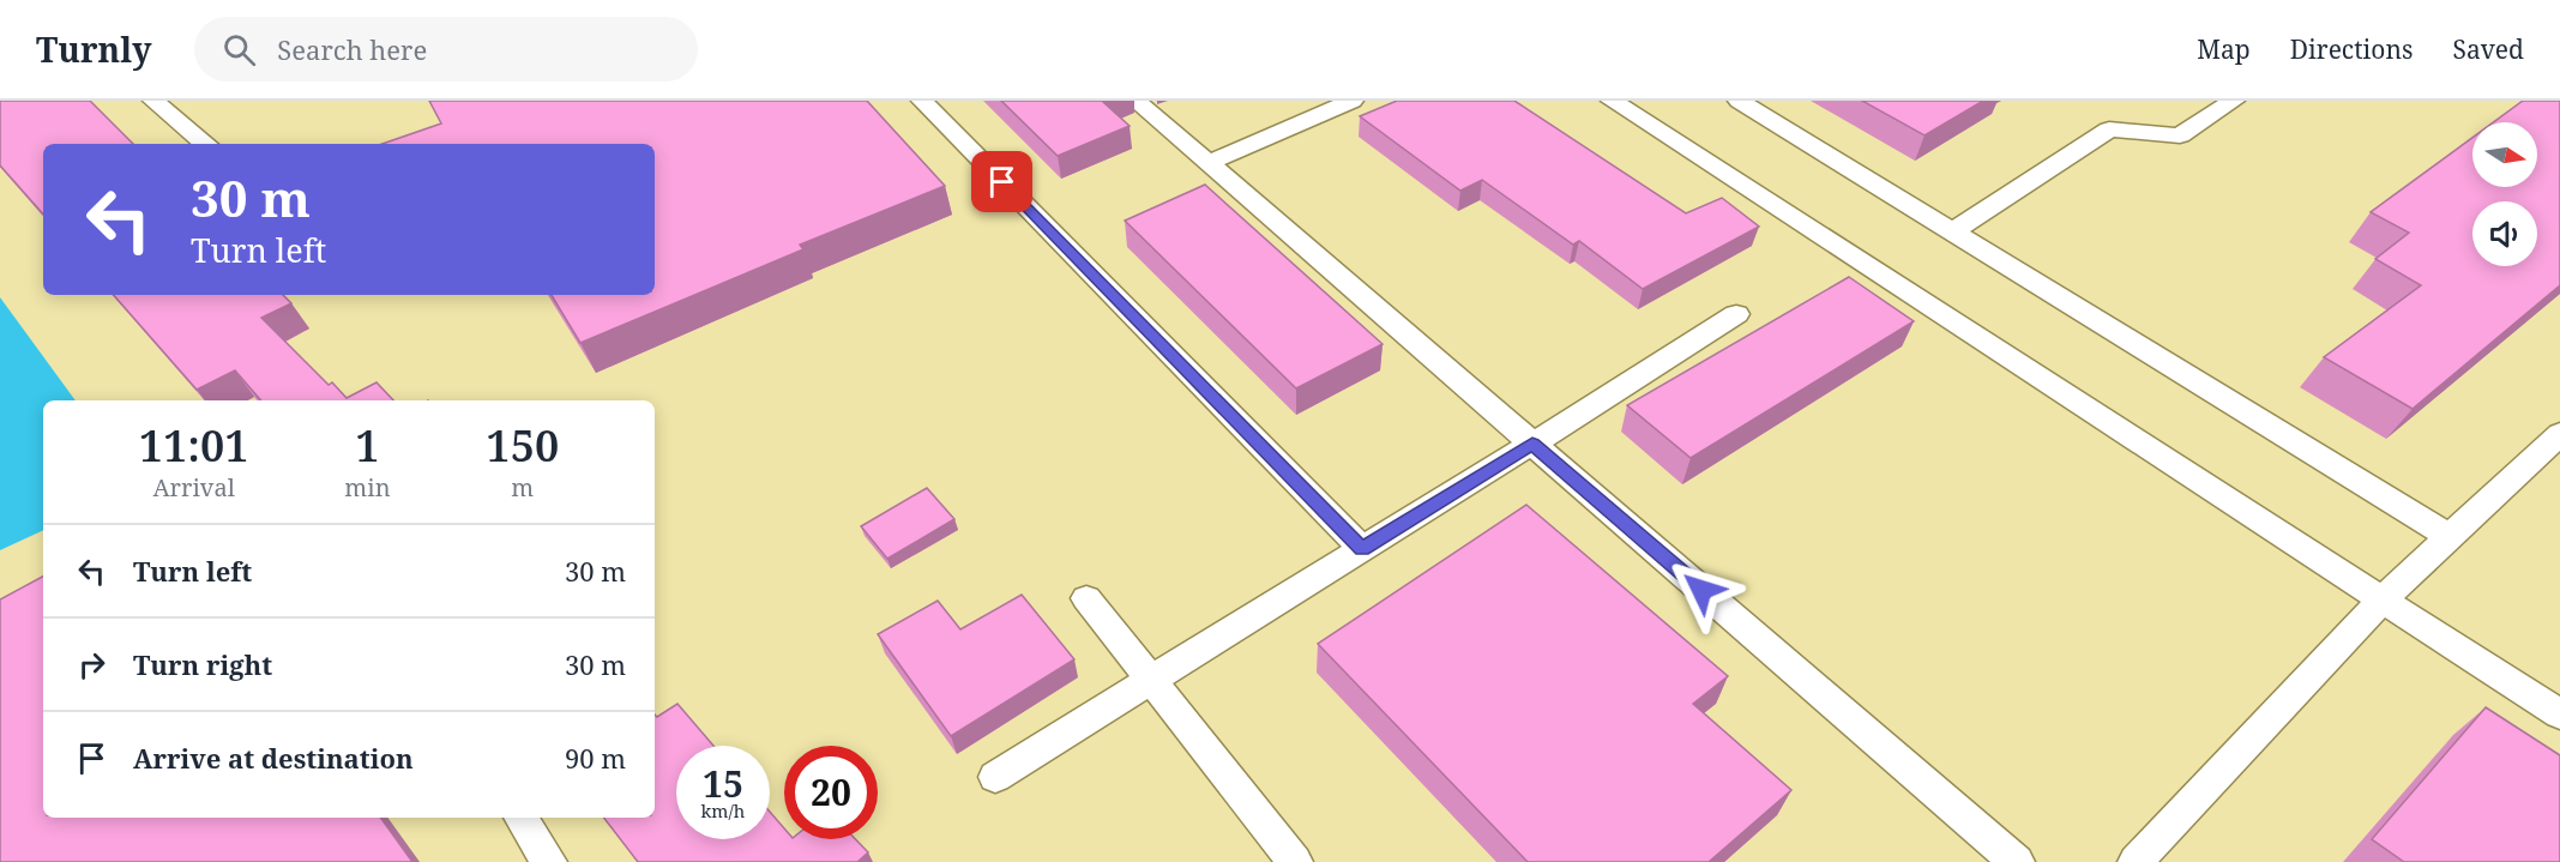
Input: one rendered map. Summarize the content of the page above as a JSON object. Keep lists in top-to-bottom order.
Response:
{
  "north": "right",
  "page": {
    "header": "Turnly",
    "search": "Search here",
    "nav": ["Map", "Directions", "Saved"],
    "turn": ["30 m", "Turn left"],
    "eta": [
      "11:01",
      "Arrival",
      "1",
      "min",
      "150",
      "m"
    ],
    "list": [
      {
        "name": "Turn left",
        "value": "30 m"
      },
      {
        "name": "Turn right",
        "value": "30 m"
      },
      {
        "name": "Arrive at destination",
        "value": "90 m"
      }
    ],
    "speed": "15 km/h",
    "limit": "20"
  }
}
